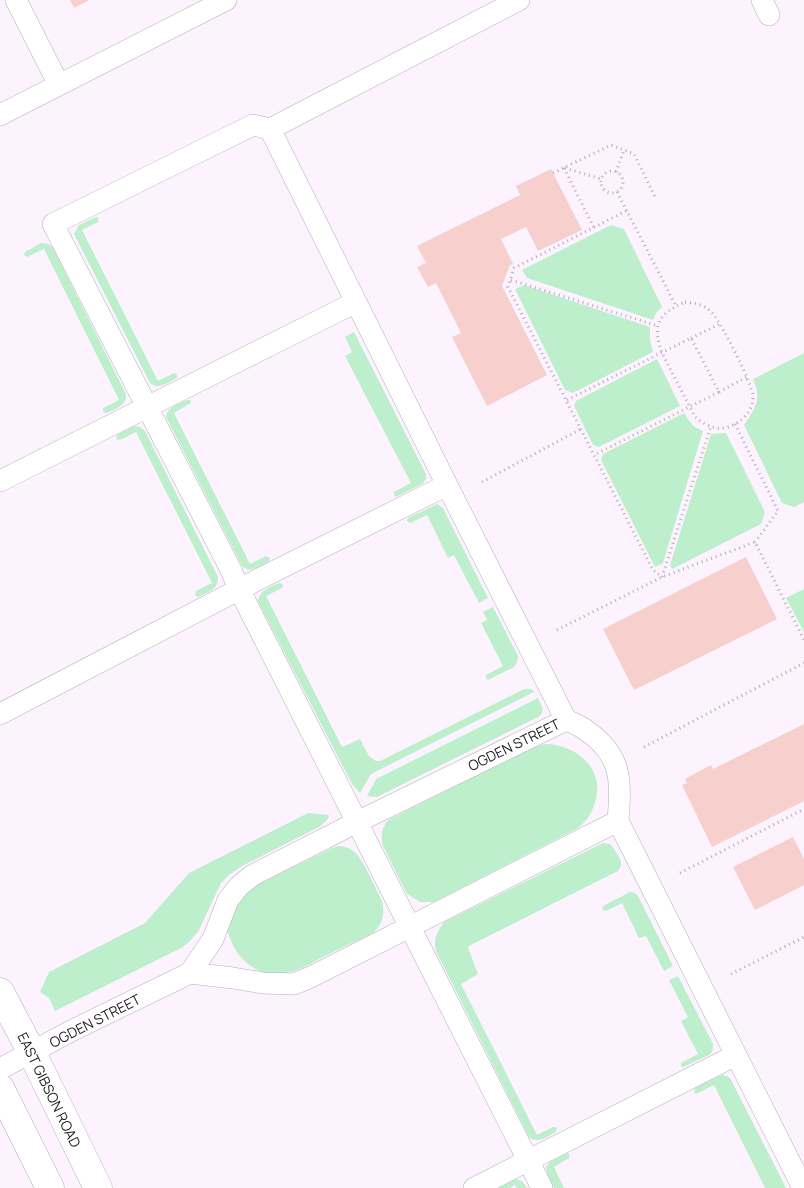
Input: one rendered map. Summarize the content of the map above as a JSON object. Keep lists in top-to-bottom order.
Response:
{
  "streets": {
    "main road": ["EAST GIBSON ROAD"],
    "street": ["OGDEN STREET"]
  },
  "crossings": [
    ["OGDEN STREET", "EAST GIBSON ROAD"]
  ]
}
